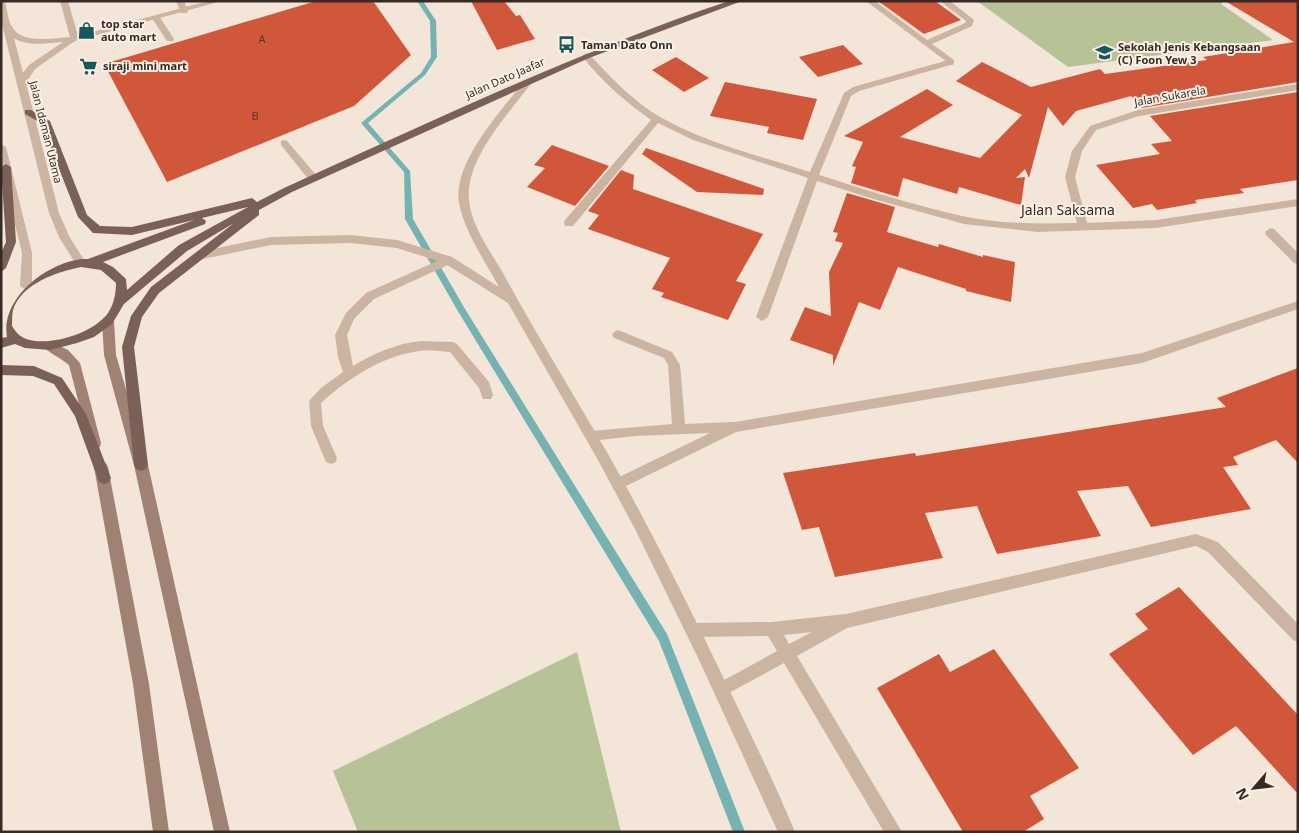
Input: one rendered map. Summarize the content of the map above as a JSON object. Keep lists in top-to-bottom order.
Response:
{
  "streets": {
    "main road": ["Jalan Dato Jaafar"],
    "street": ["Jalan Sukarela", "Jalan Idaman Utama", "Jalan Saksama"]
  },
  "crossings": [
    ["Jalan Dato Jaafar", "Jalan Idaman Utama"],
    ["Jalan Dato Jaafar", "Jalan Saksama"],
    ["Jalan Sukarela", "Jalan Saksama"]
  ],
  "places": {
    "shop": ["top star auto mart"],
    "bus stop": ["Taman Dato Onn"],
    "school or university": ["Sekolah Jenis Kebangsaan (C) Foon Yew 3"],
    "supermarket": ["siraji mini mart"]
  },
  "house_numbers": ["A", "B"],
  "north": "bottom left"
}
